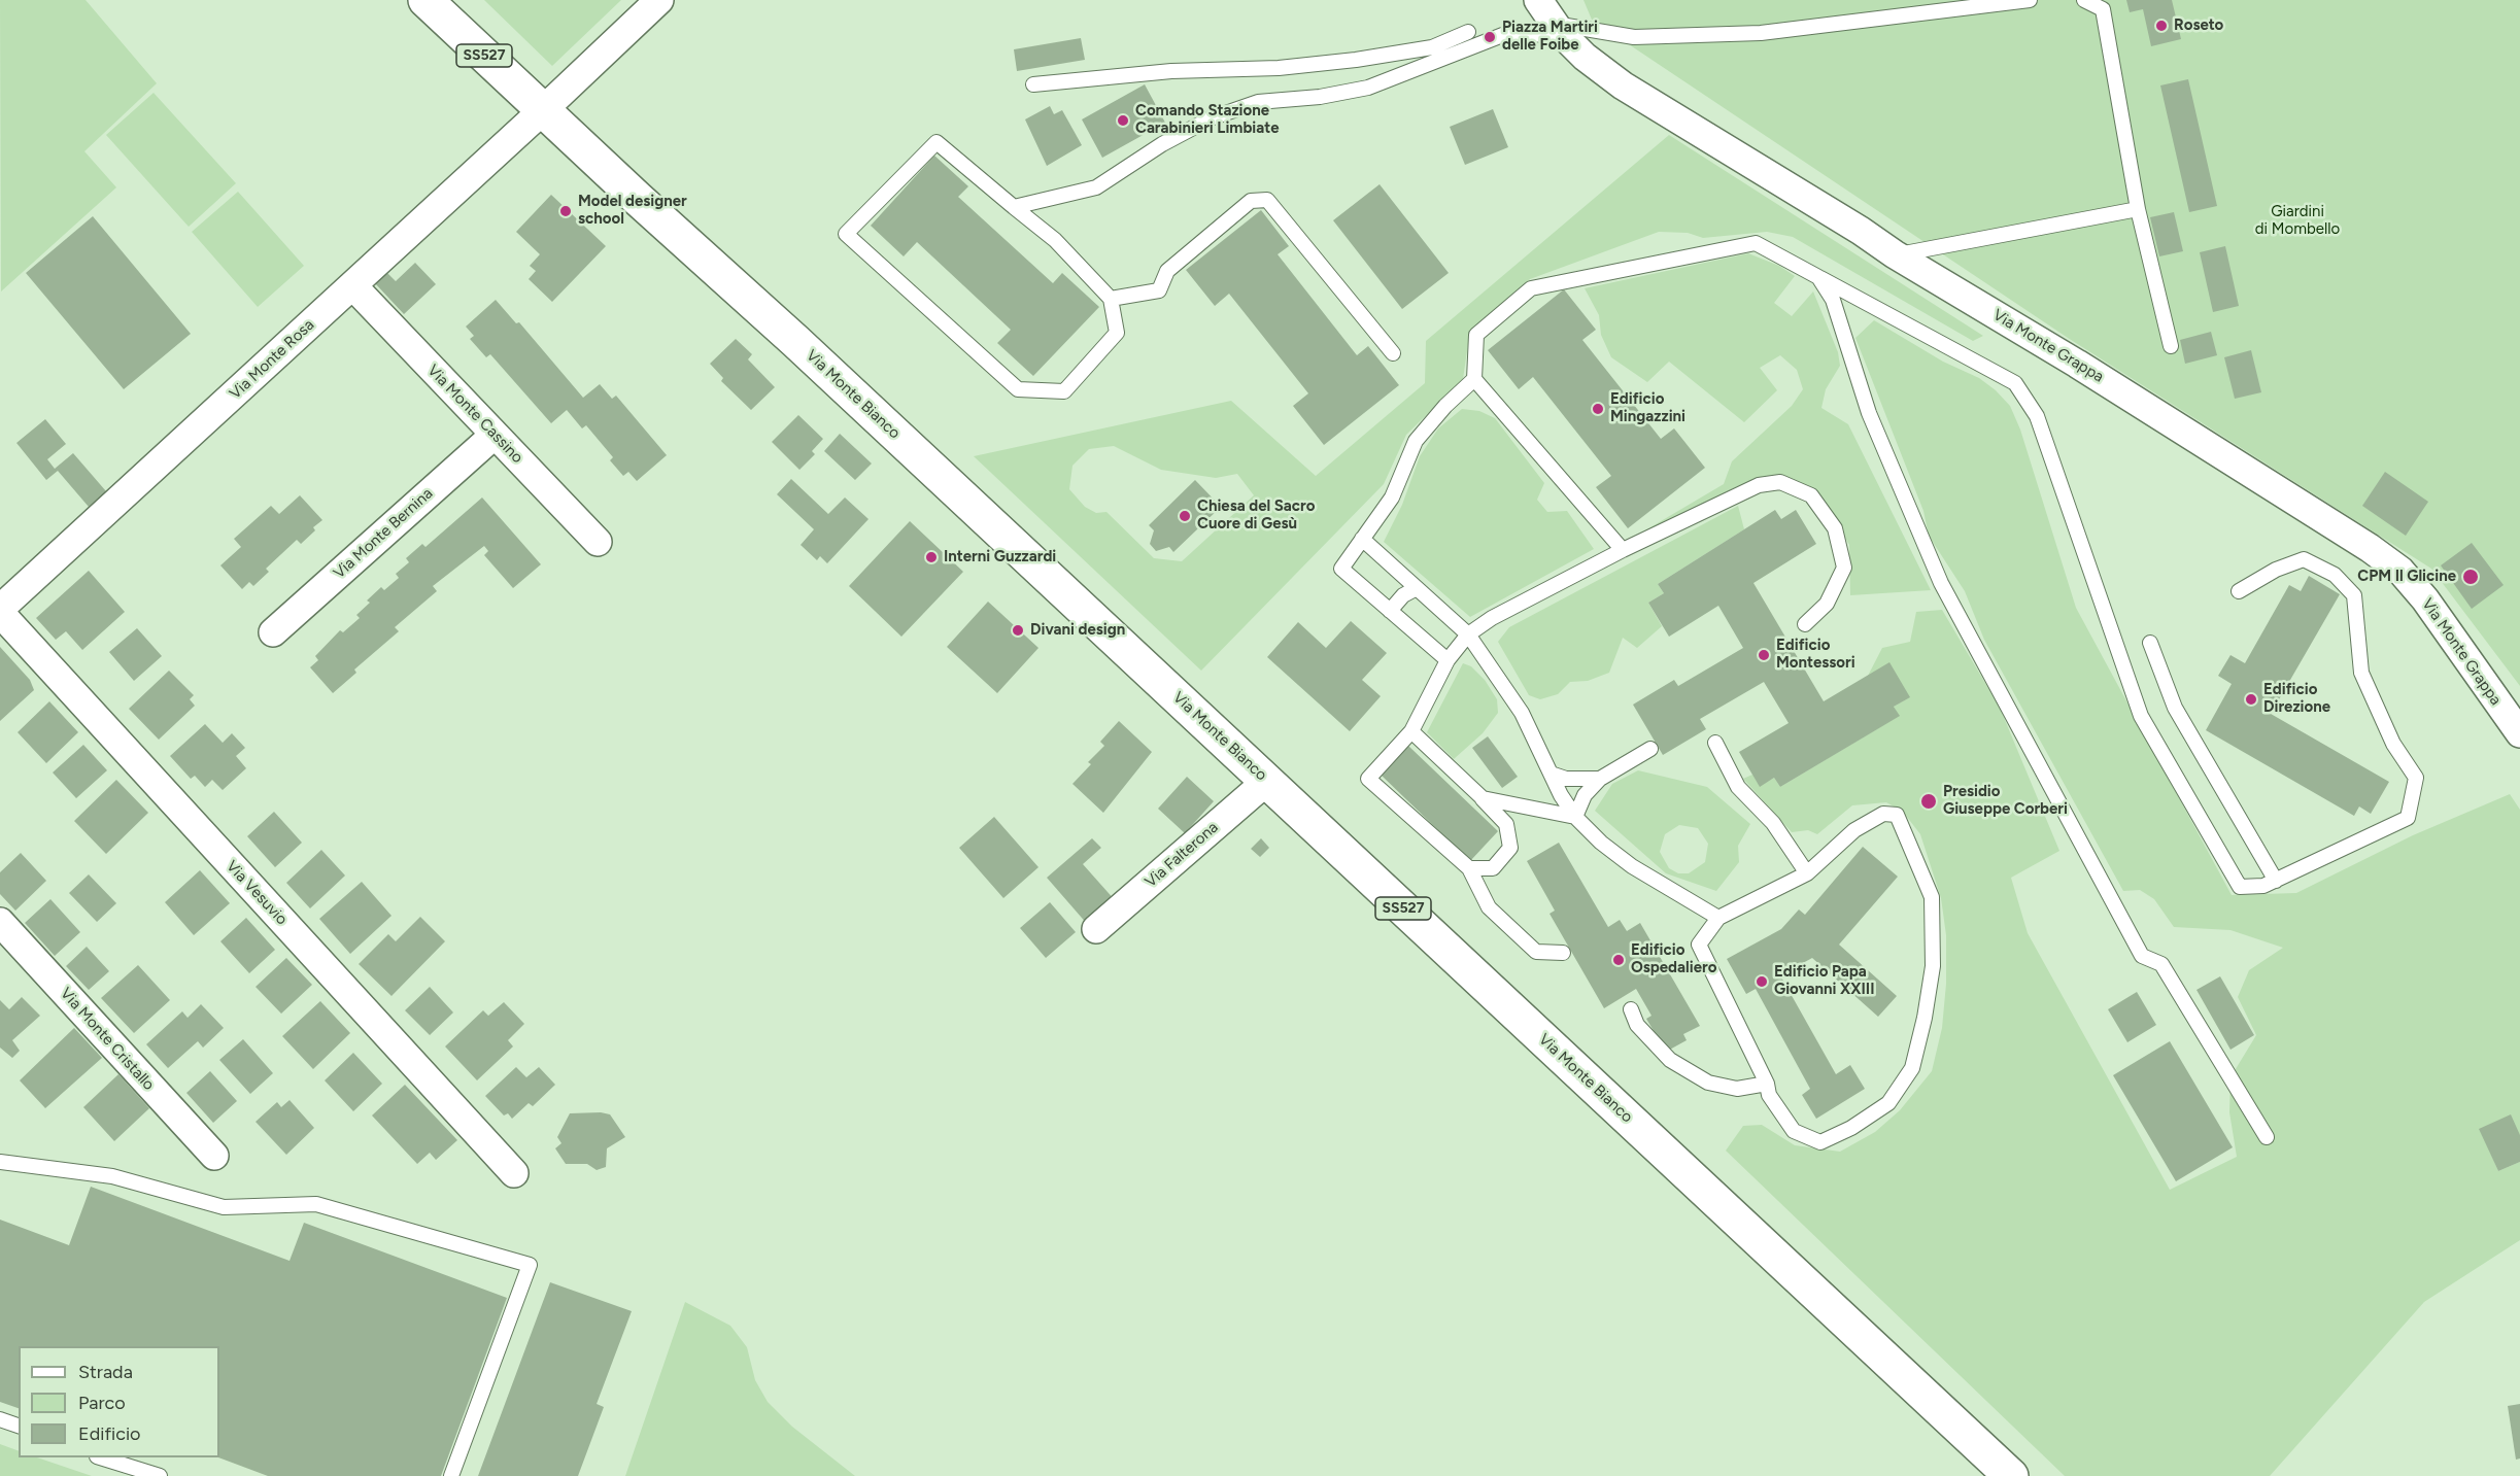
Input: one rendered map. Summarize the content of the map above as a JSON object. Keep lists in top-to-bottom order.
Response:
{
  "streets": {
    "main road": ["SS527", "Via Monte Bianco"],
    "street": [
      "Via Monte Grappa",
      "Via Monte Rosa",
      "Via Monte Cassino",
      "Via Monte Bernina",
      "Via Falterona",
      "Via Vesuvio",
      "Via Monte Cristallo"
    ]
  },
  "crossings": [
    ["Via Monte Rosa", "Via Monte Bianco"],
    ["Via Monte Rosa", "Via Monte Cassino"],
    ["Via Monte Rosa", "Via Vesuvio"],
    ["Via Monte Bianco", "Via Falterona"],
    ["Via Monte Cassino", "Via Monte Bernina"]
  ],
  "parks": ["Giardini di Mombello"],
  "places": [
    "Roseto",
    "Piazza Martiri delle Foibe",
    "Comando Stazione Carabinieri Limbiate",
    "Model designer school",
    "Edificio Mingazzini",
    "Chiesa del Sacro Cuore di Gesù",
    "Interni Guzzardi",
    "CPM Il Glicine",
    "Divani design",
    "Edificio Montessori",
    "Edificio Direzione",
    "Presidio Giuseppe Corberi",
    "Edificio Ospedaliero",
    "Edificio Papa Giovanni XXIII"
  ],
  "legend": ["Strada", "Parco", "Edificio"]
}
